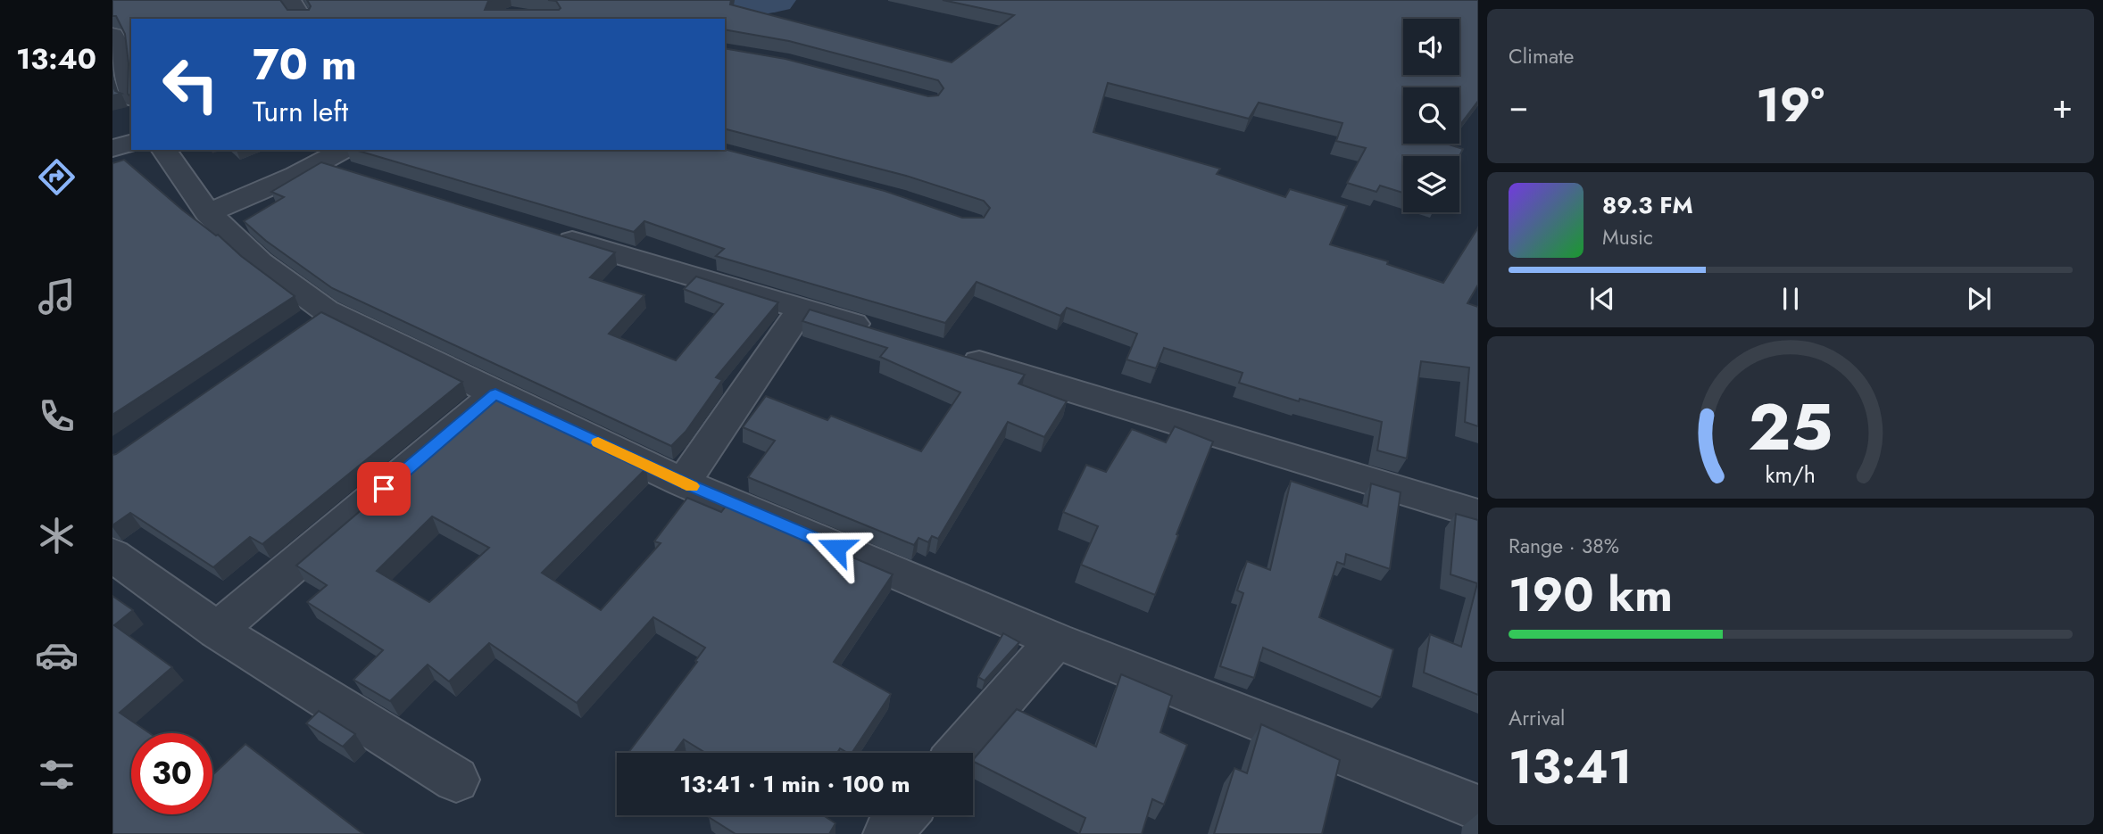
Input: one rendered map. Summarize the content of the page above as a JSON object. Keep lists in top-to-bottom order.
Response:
{
  "page": {
    "tabs": "13:40",
    "tile": [
      "Climate",
      ["Range · 38%", "190 km"],
      ["Arrival", "13:41"]
    ],
    "turn": ["70 m", "Turn left"],
    "heat": ["−", "19°", "+"],
    "song": ["89.3 FM", "Music"],
    "limit": "30",
    "trip": "13:41 · 1 min · 100 m",
    "gauge": ["25", "km/h"]
  }
}
